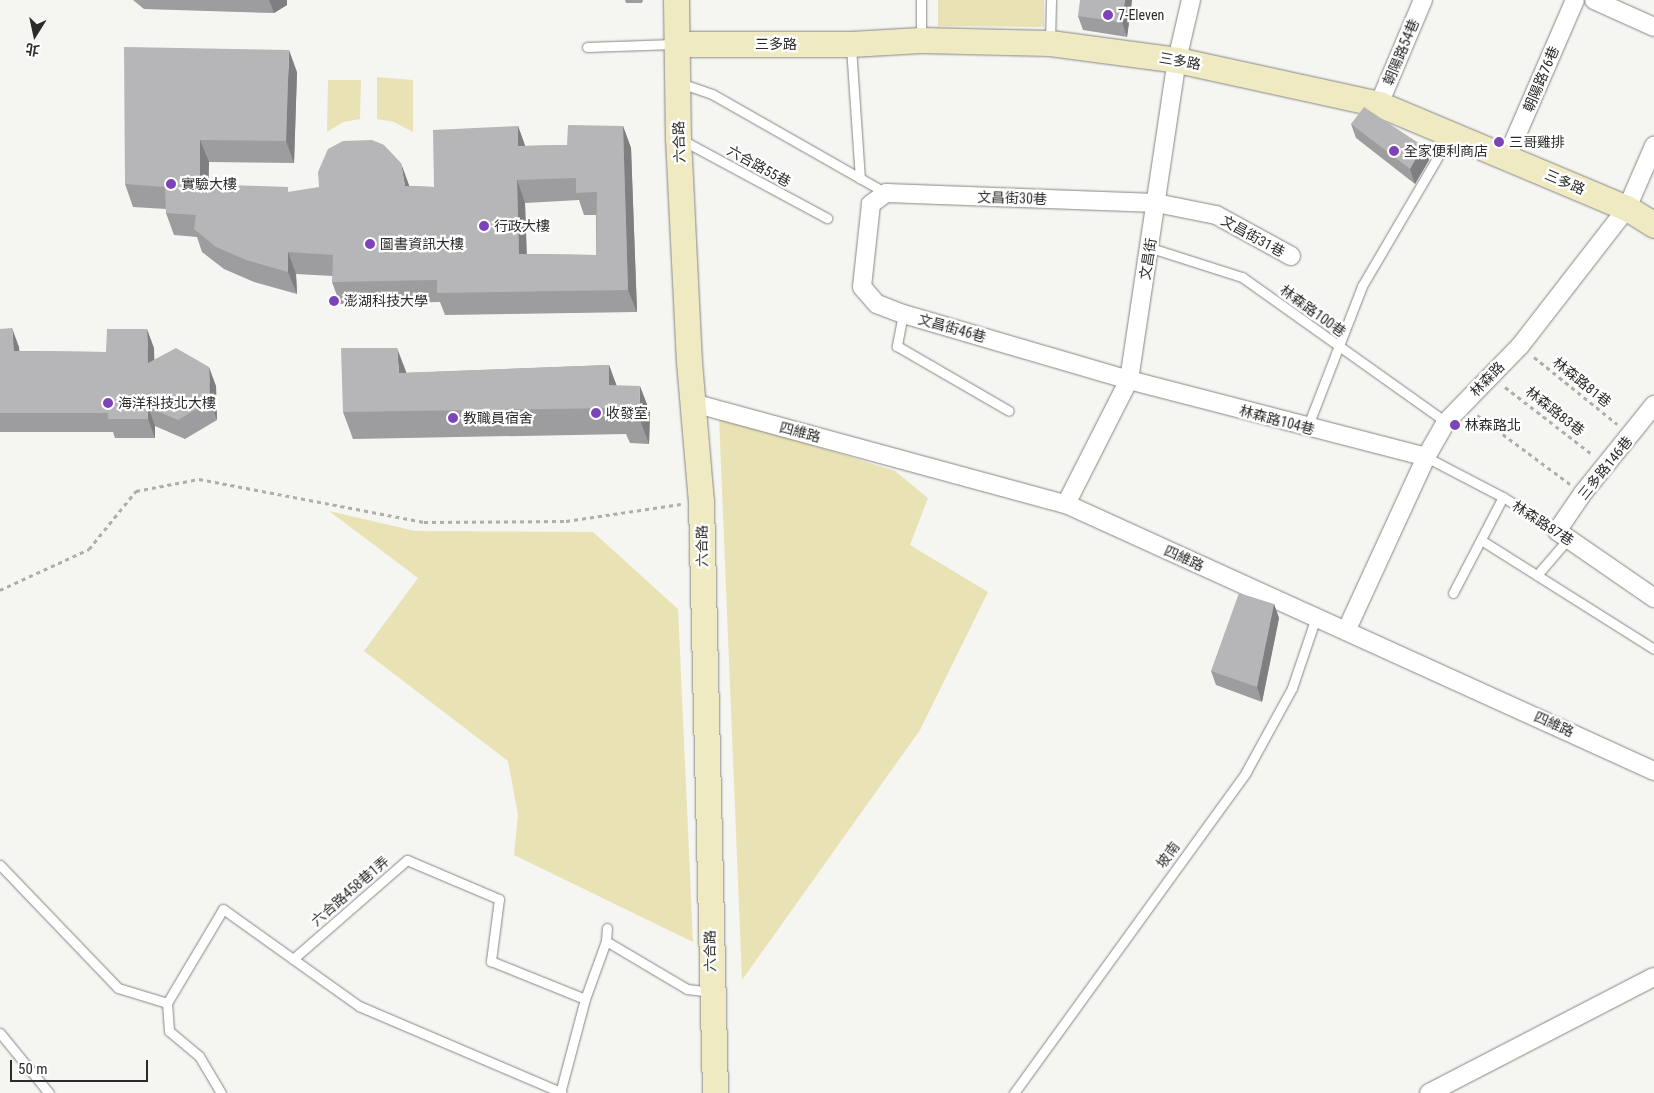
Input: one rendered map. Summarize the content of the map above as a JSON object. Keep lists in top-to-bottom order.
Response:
{
  "streets": {
    "street": [
      "三多路",
      "朝陽路54巷",
      "朝陽路76巷",
      "六合路",
      "文昌街30巷",
      "文昌街31巷",
      "文昌街",
      "文昌街46巷",
      "林森路",
      "林森路104巷",
      "四維路",
      "三多路146巷",
      "林森路87巷"
    ],
    "lane": [
      "六合路55巷",
      "林森路100巷",
      "坡南",
      "六合路458巷1弄"
    ],
    "path": ["林森路81巷", "林森路83巷"]
  },
  "crossings": [
    ["三多路", "朝陽路54巷"],
    ["三多路", "朝陽路76巷"],
    ["三多路", "六合路"],
    ["三多路", "文昌街"],
    ["三多路", "林森路"],
    ["六合路", "六合路55巷"],
    ["六合路", "四維路"],
    ["文昌街30巷", "文昌街31巷"],
    ["文昌街30巷", "文昌街"],
    ["文昌街30巷", "文昌街46巷"],
    ["文昌街31巷", "文昌街"],
    ["文昌街", "林森路100巷"],
    ["文昌街", "文昌街46巷"],
    ["文昌街", "林森路104巷"],
    ["文昌街", "四維路"],
    ["林森路100巷", "林森路"],
    ["文昌街46巷", "林森路104巷"],
    ["林森路", "林森路81巷"],
    ["林森路", "林森路83巷"],
    ["林森路", "林森路104巷"],
    ["林森路", "四維路"],
    ["林森路", "林森路87巷"],
    ["林森路81巷", "三多路146巷"],
    ["林森路83巷", "三多路146巷"],
    ["林森路104巷", "林森路87巷"],
    ["四維路", "坡南"],
    ["三多路146巷", "林森路87巷"]
  ],
  "places": [
    "7-Eleven",
    "三哥雞排",
    "全家便利商店",
    "實驗大樓",
    "行政大樓",
    "圖書資訊大樓",
    "澎湖科技大學",
    "海洋科技北大樓",
    "收發室",
    "教職員宿舍",
    "林森路北"
  ],
  "scale_bar": "50 m",
  "north": "bottom"
}
